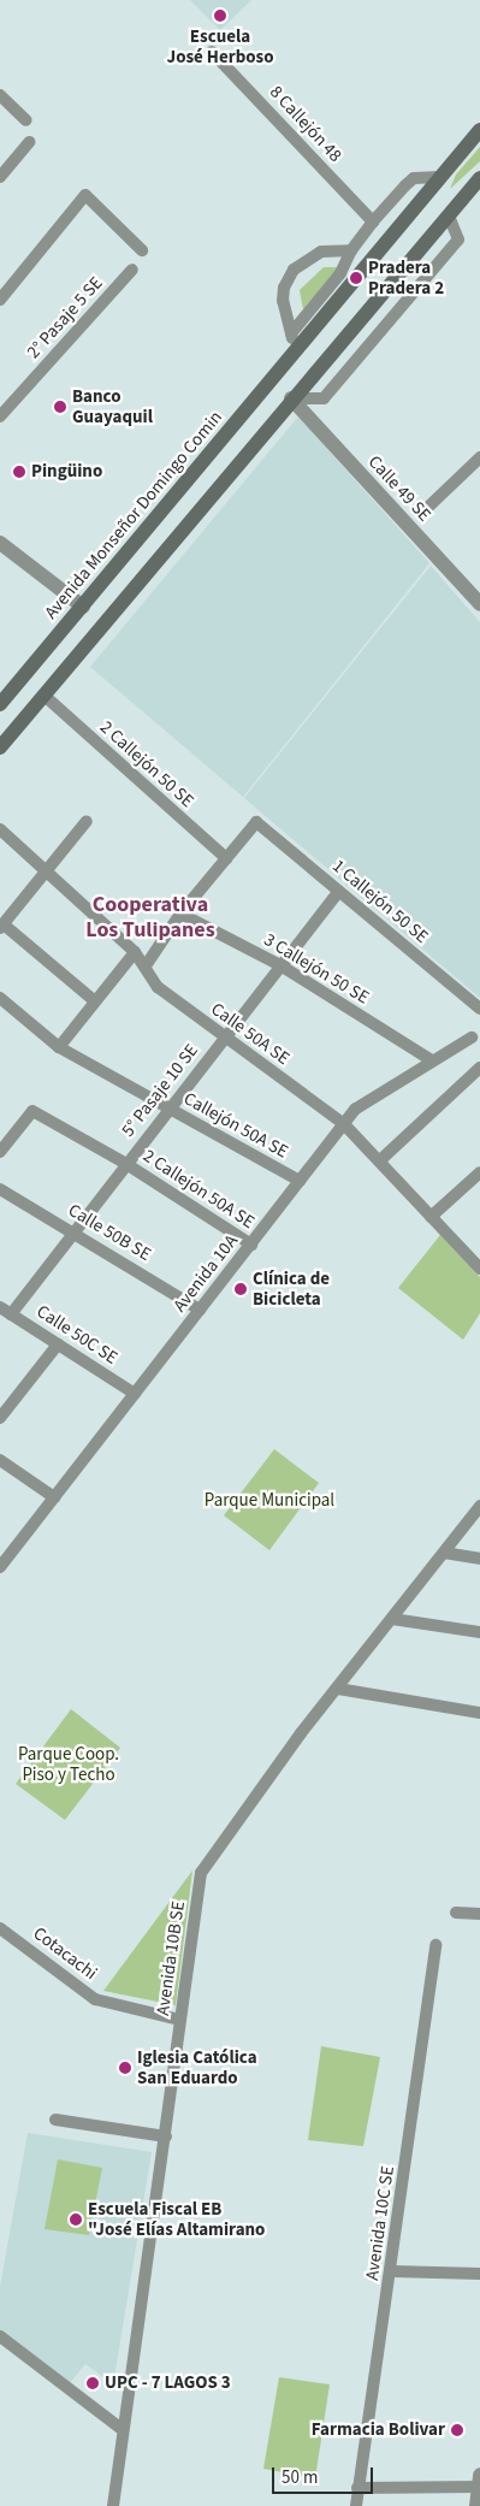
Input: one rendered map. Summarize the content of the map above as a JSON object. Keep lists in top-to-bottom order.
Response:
{
  "streets": {
    "main road": ["Avenida Monseñor Domingo Comin"],
    "street": [
      "8 Callejón 48",
      "2° Pasaje 5 SE",
      "Calle 49 SE",
      "2 Callejón 50 SE",
      "1 Callejón 50 SE",
      "3 Callejón 50 SE",
      "Calle 50A SE",
      "5° Pasaje 10 SE",
      "Callejón 50A SE",
      "2 Callejón 50A SE",
      "Calle 50B SE",
      "Avenida 10A",
      "Calle 50C SE",
      "Cotacachi",
      "Avenida 10B SE",
      "Avenida 10C SE"
    ]
  },
  "crossings": [
    ["2 Callejón 50 SE", "1 Callejón 50 SE"],
    ["1 Callejón 50 SE", "5° Pasaje 10 SE"],
    ["3 Callejón 50 SE", "5° Pasaje 10 SE"],
    ["3 Callejón 50 SE", "Avenida 10A"],
    ["Calle 50A SE", "5° Pasaje 10 SE"],
    ["Calle 50A SE", "Avenida 10A"],
    ["5° Pasaje 10 SE", "Callejón 50A SE"],
    ["5° Pasaje 10 SE", "2 Callejón 50A SE"],
    ["5° Pasaje 10 SE", "Calle 50B SE"],
    ["5° Pasaje 10 SE", "Calle 50C SE"],
    ["Callejón 50A SE", "Avenida 10A"],
    ["2 Callejón 50A SE", "Avenida 10A"],
    ["Calle 50B SE", "Avenida 10A"],
    ["Avenida 10A", "Calle 50C SE"],
    ["Cotacachi", "Avenida 10B SE"]
  ],
  "districts": ["Cooperativa Los Tulipanes"],
  "parks": ["Parque Municipal", "Parque Coop. Piso y Techo"],
  "places": [
    "Escuela José Herboso",
    "Pradera Pradera 2",
    "Banco Guayaquil",
    "Pingüino",
    "Clínica de Bicicleta",
    "Iglesia Católica San Eduardo",
    "Escuela Fiscal EB \"José Elías Altamirano",
    "UPC - 7 LAGOS 3",
    "Farmacia Bolivar"
  ],
  "scale_bar": "50 m"
}
